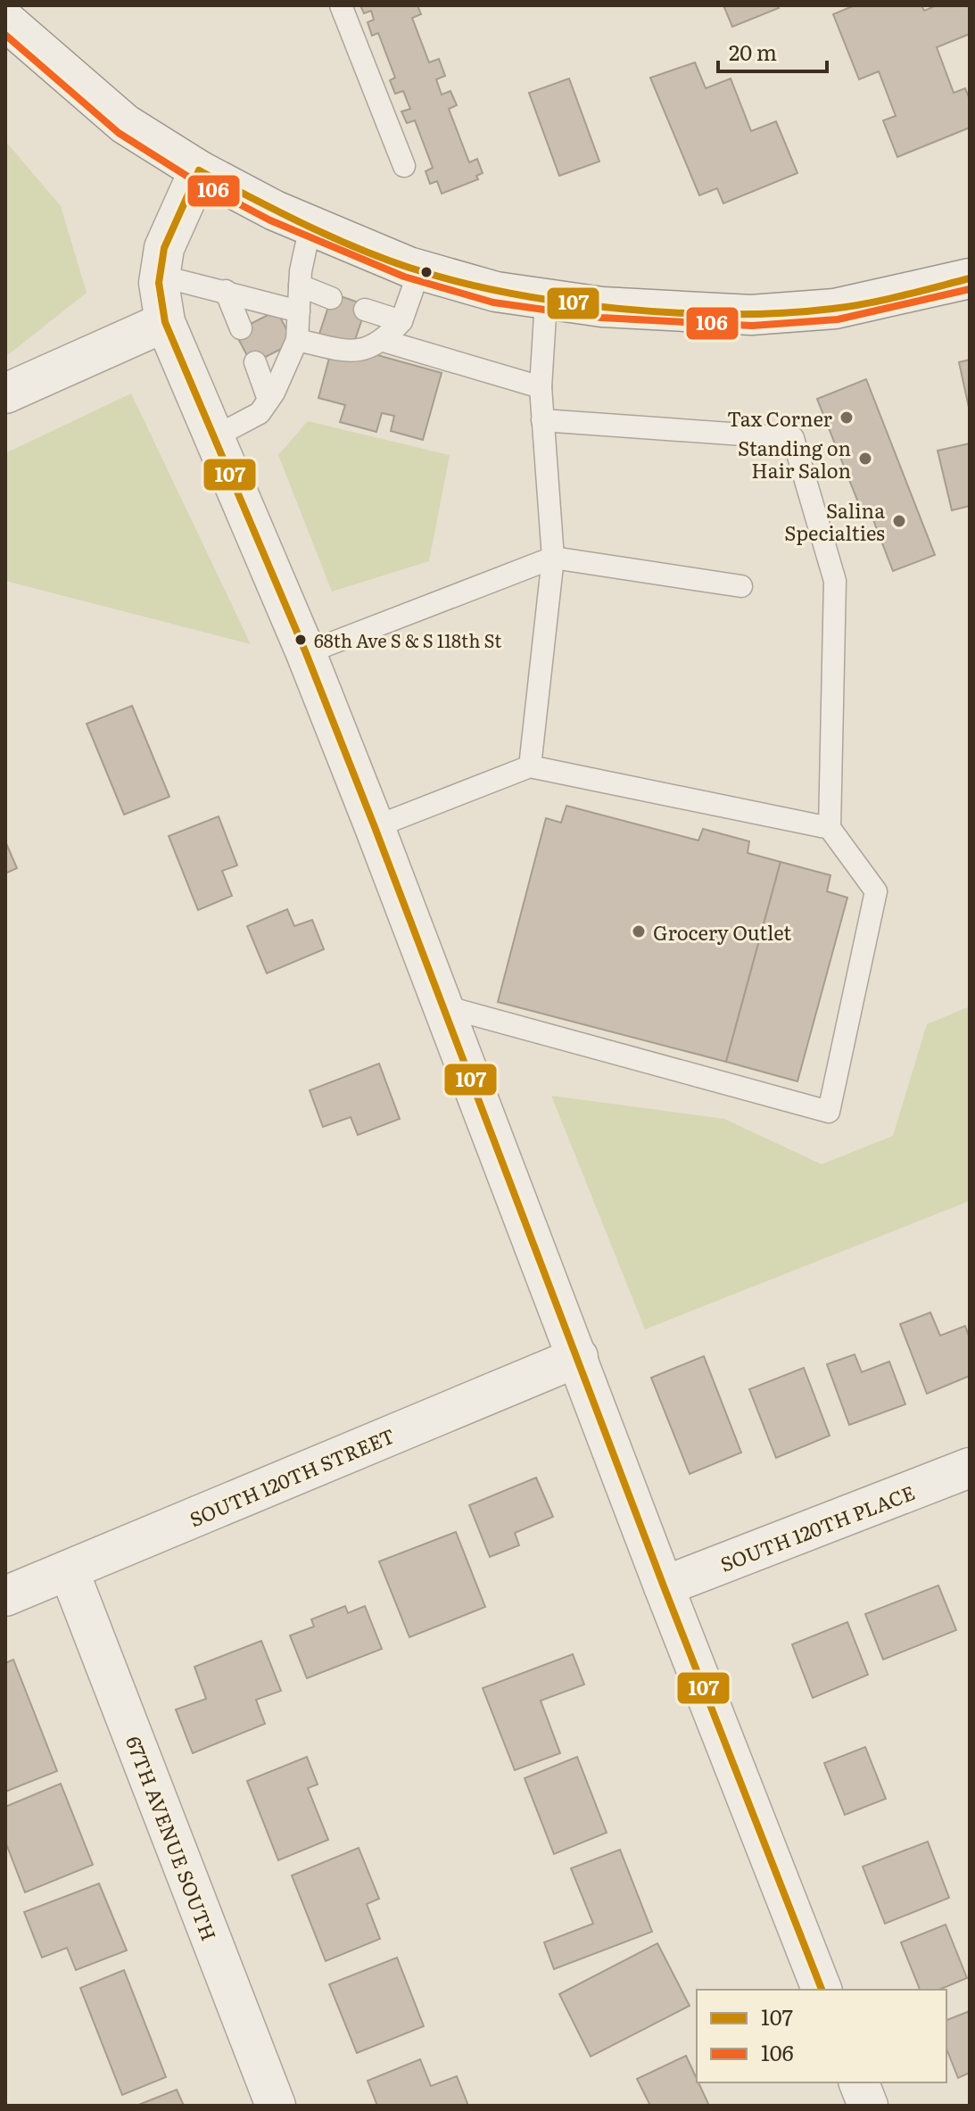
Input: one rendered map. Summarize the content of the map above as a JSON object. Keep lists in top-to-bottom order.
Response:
{
  "streets": {
    "street": ["SOUTH 120TH STREET", "SOUTH 120TH PLACE", "67TH AVENUE SOUTH"]
  },
  "crossings": [
    ["SOUTH 120TH STREET", "67TH AVENUE SOUTH"]
  ],
  "places": [
    "Tax Corner",
    "Standing on Hair Salon",
    "Salina Specialties",
    "68th Ave S & S 118th St",
    "Grocery Outlet"
  ],
  "lines": ["transit line 106", "transit line 107"],
  "legend": ["107", "106"],
  "scale_bar": "20 m"
}
